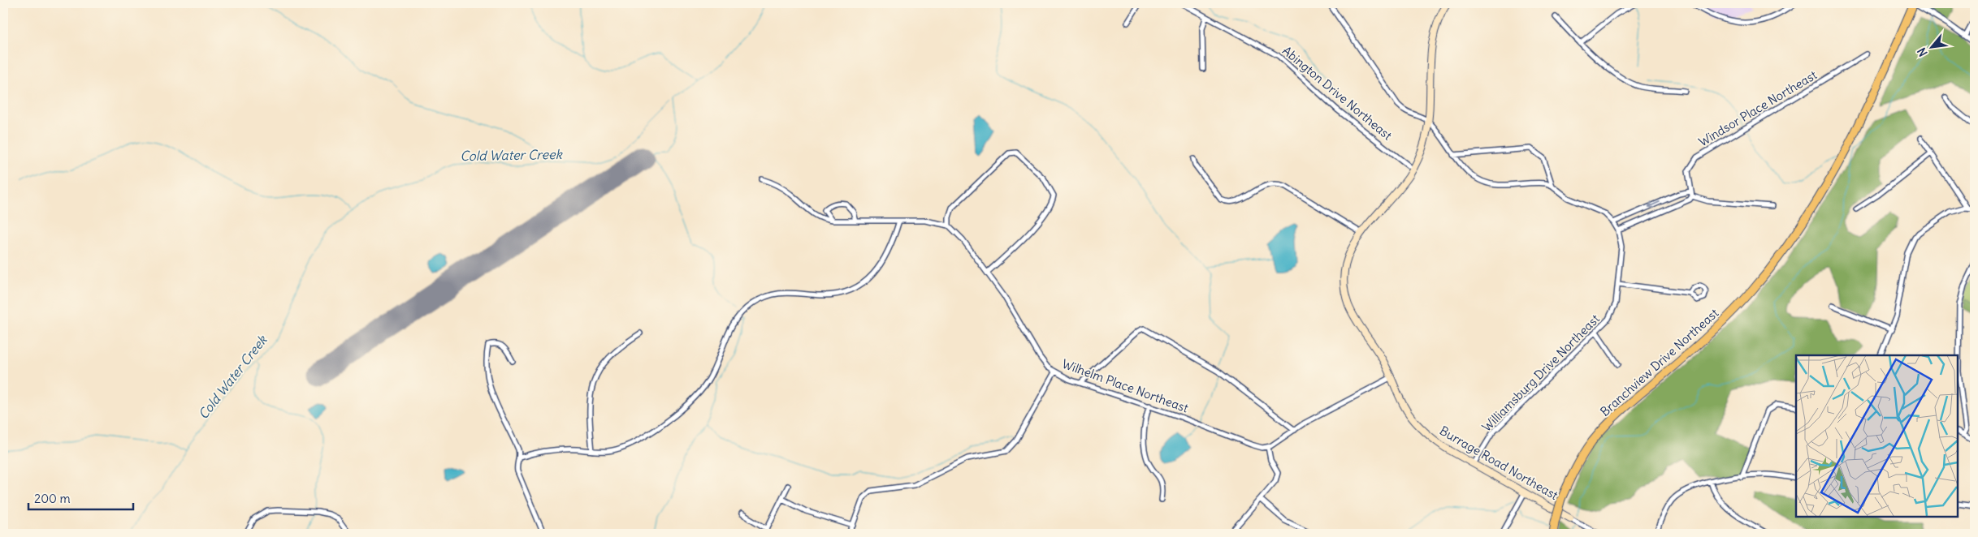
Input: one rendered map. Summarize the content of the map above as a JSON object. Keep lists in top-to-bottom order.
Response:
{
  "streets": {
    "main road": ["Branchview Drive Northeast"],
    "street": [
      "Abington Drive Northeast",
      "Windsor Place Northeast",
      "Williamsburg Drive Northeast",
      "Wilhelm Place Northeast",
      "Burrage Road Northeast"
    ]
  },
  "crossings": [
    ["Abington Drive Northeast", "Burrage Road Northeast"],
    ["Williamsburg Drive Northeast", "Burrage Road Northeast"]
  ],
  "water": ["Cold Water Creek"],
  "scale_bar": "200 m",
  "north": "bottom left"
}
